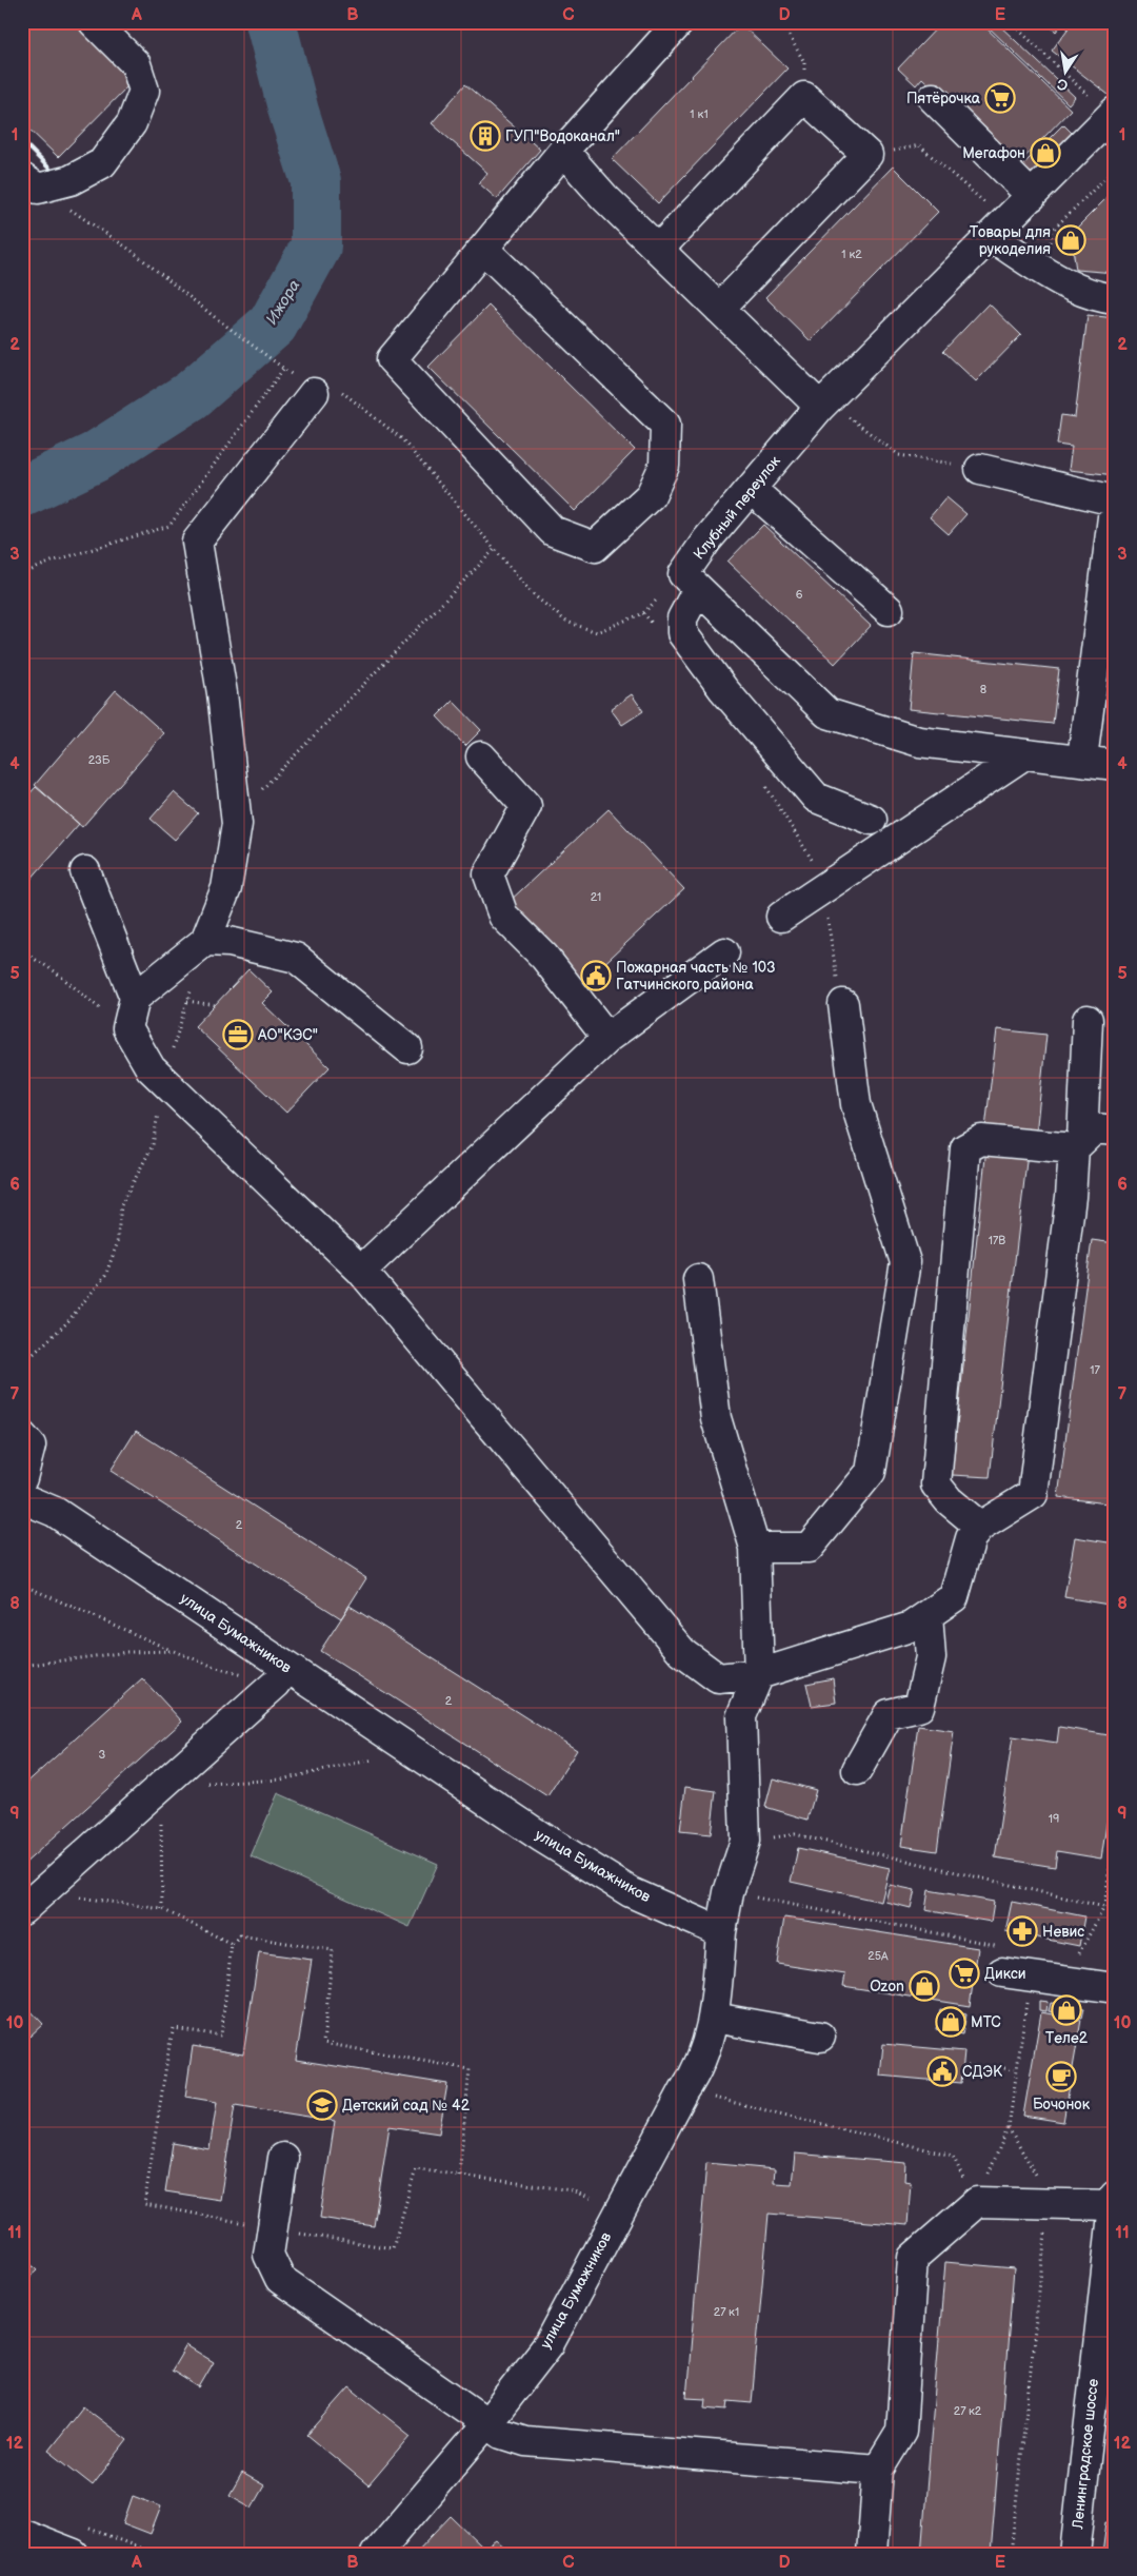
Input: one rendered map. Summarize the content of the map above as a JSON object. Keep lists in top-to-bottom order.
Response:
{
  "streets": {
    "street": ["Клубный переулок", "улица Бумажников", "Ленинградское шоссе"]
  },
  "water": ["Ижора"],
  "places": {
    "supermarket": ["Пятёрочка", "Дикси"],
    "building": ["ГУП\"Водоканал\""],
    "shop": [
      "Мегафон",
      "Товары для рукоделия",
      "Ozon",
      "Теле2",
      "МТС"
    ],
    "public building": ["Пожарная часть № 103 Гатчинского района", "СДЭК"],
    "office": ["АО\"КЭС\""],
    "pharmacy": ["Невис"],
    "cafe": ["Бочонок"],
    "school or university": ["Детский сад № 42"]
  },
  "house_numbers": [
    "1 к1",
    "1 к2",
    "6",
    "8",
    "23Б",
    "21",
    "17В",
    "17",
    "2",
    "2",
    "3",
    "19",
    "25А",
    "27 к1",
    "27 к2"
  ],
  "north": "bottom",
  "grid": {
    "columns": [
      "A",
      "B",
      "C",
      "D",
      "E"
    ],
    "rows": [
      "1",
      "2",
      "3",
      "4",
      "5",
      "6",
      "7",
      "8",
      "9",
      "10",
      "11",
      "12"
    ]
  }
}
